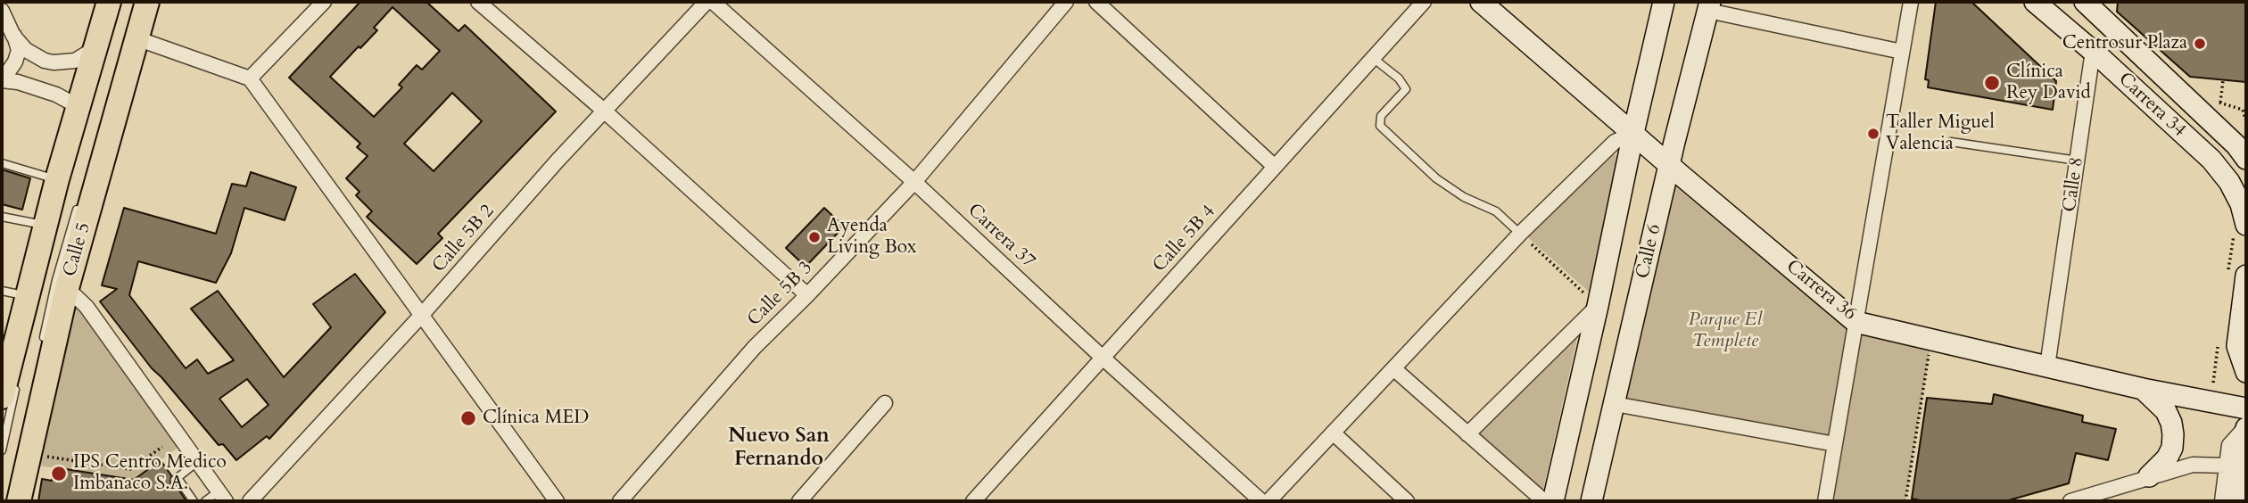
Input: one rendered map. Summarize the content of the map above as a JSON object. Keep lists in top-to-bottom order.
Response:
{
  "streets": {
    "main road": [
      "Carrera 34",
      "Calle 8",
      "Calle 5",
      "Calle 6",
      "Carrera 36"
    ],
    "street": [
      "Carrera 37",
      "Calle 5B 2",
      "Calle 5B 4",
      "Calle 5B 3"
    ]
  },
  "crossings": [
    ["Carrera 34", "Calle 8"],
    ["Calle 8", "Carrera 36"],
    ["Carrera 37", "Calle 5B 4"],
    ["Carrera 37", "Calle 5B 3"],
    ["Calle 6", "Carrera 36"]
  ],
  "districts": ["Nuevo San Fernando"],
  "parks": ["Parque El Templete"],
  "places": [
    "Centrosur Plaza",
    "Clínica Rey David",
    "Taller Miguel Valencia",
    "Ayenda Living Box",
    "Clínica MED",
    "IPS Centro Medico Imbanaco S.A."
  ]
}
